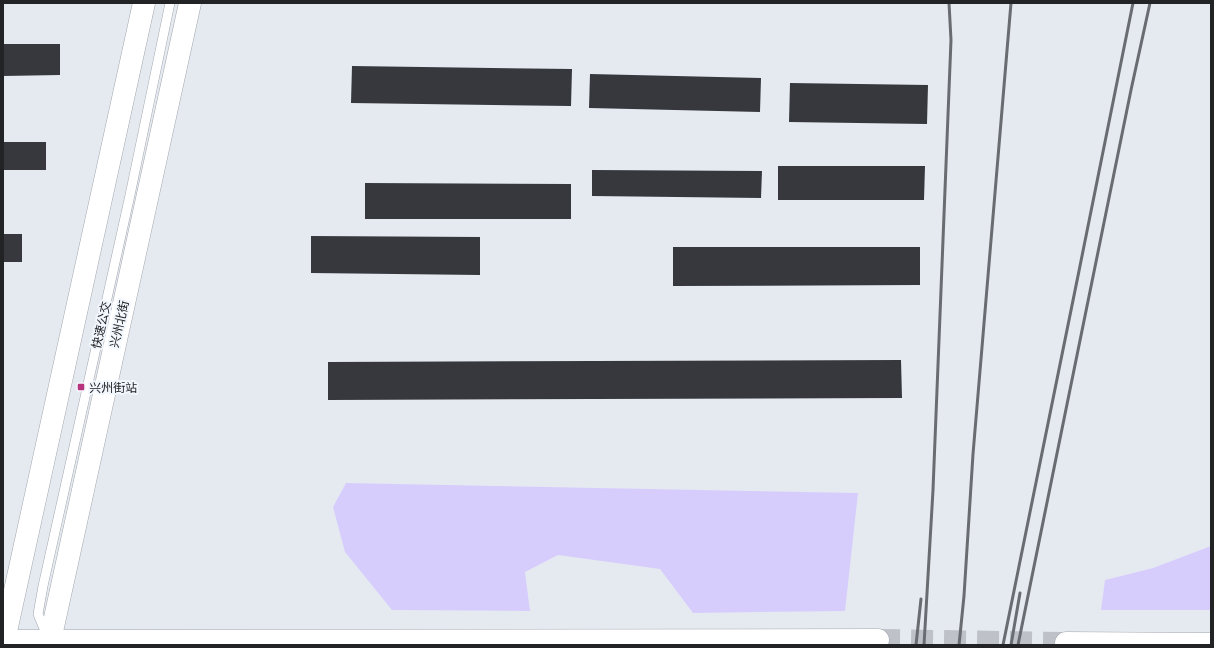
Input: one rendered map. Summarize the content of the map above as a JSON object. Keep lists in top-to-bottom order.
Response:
{
  "streets": {
    "main road": ["兴州北街"],
    "lane": ["快速公交"]
  },
  "crossings": [
    ["兴州北街", "快速公交"]
  ],
  "places": {
    "transit": ["兴州街站"]
  }
}
